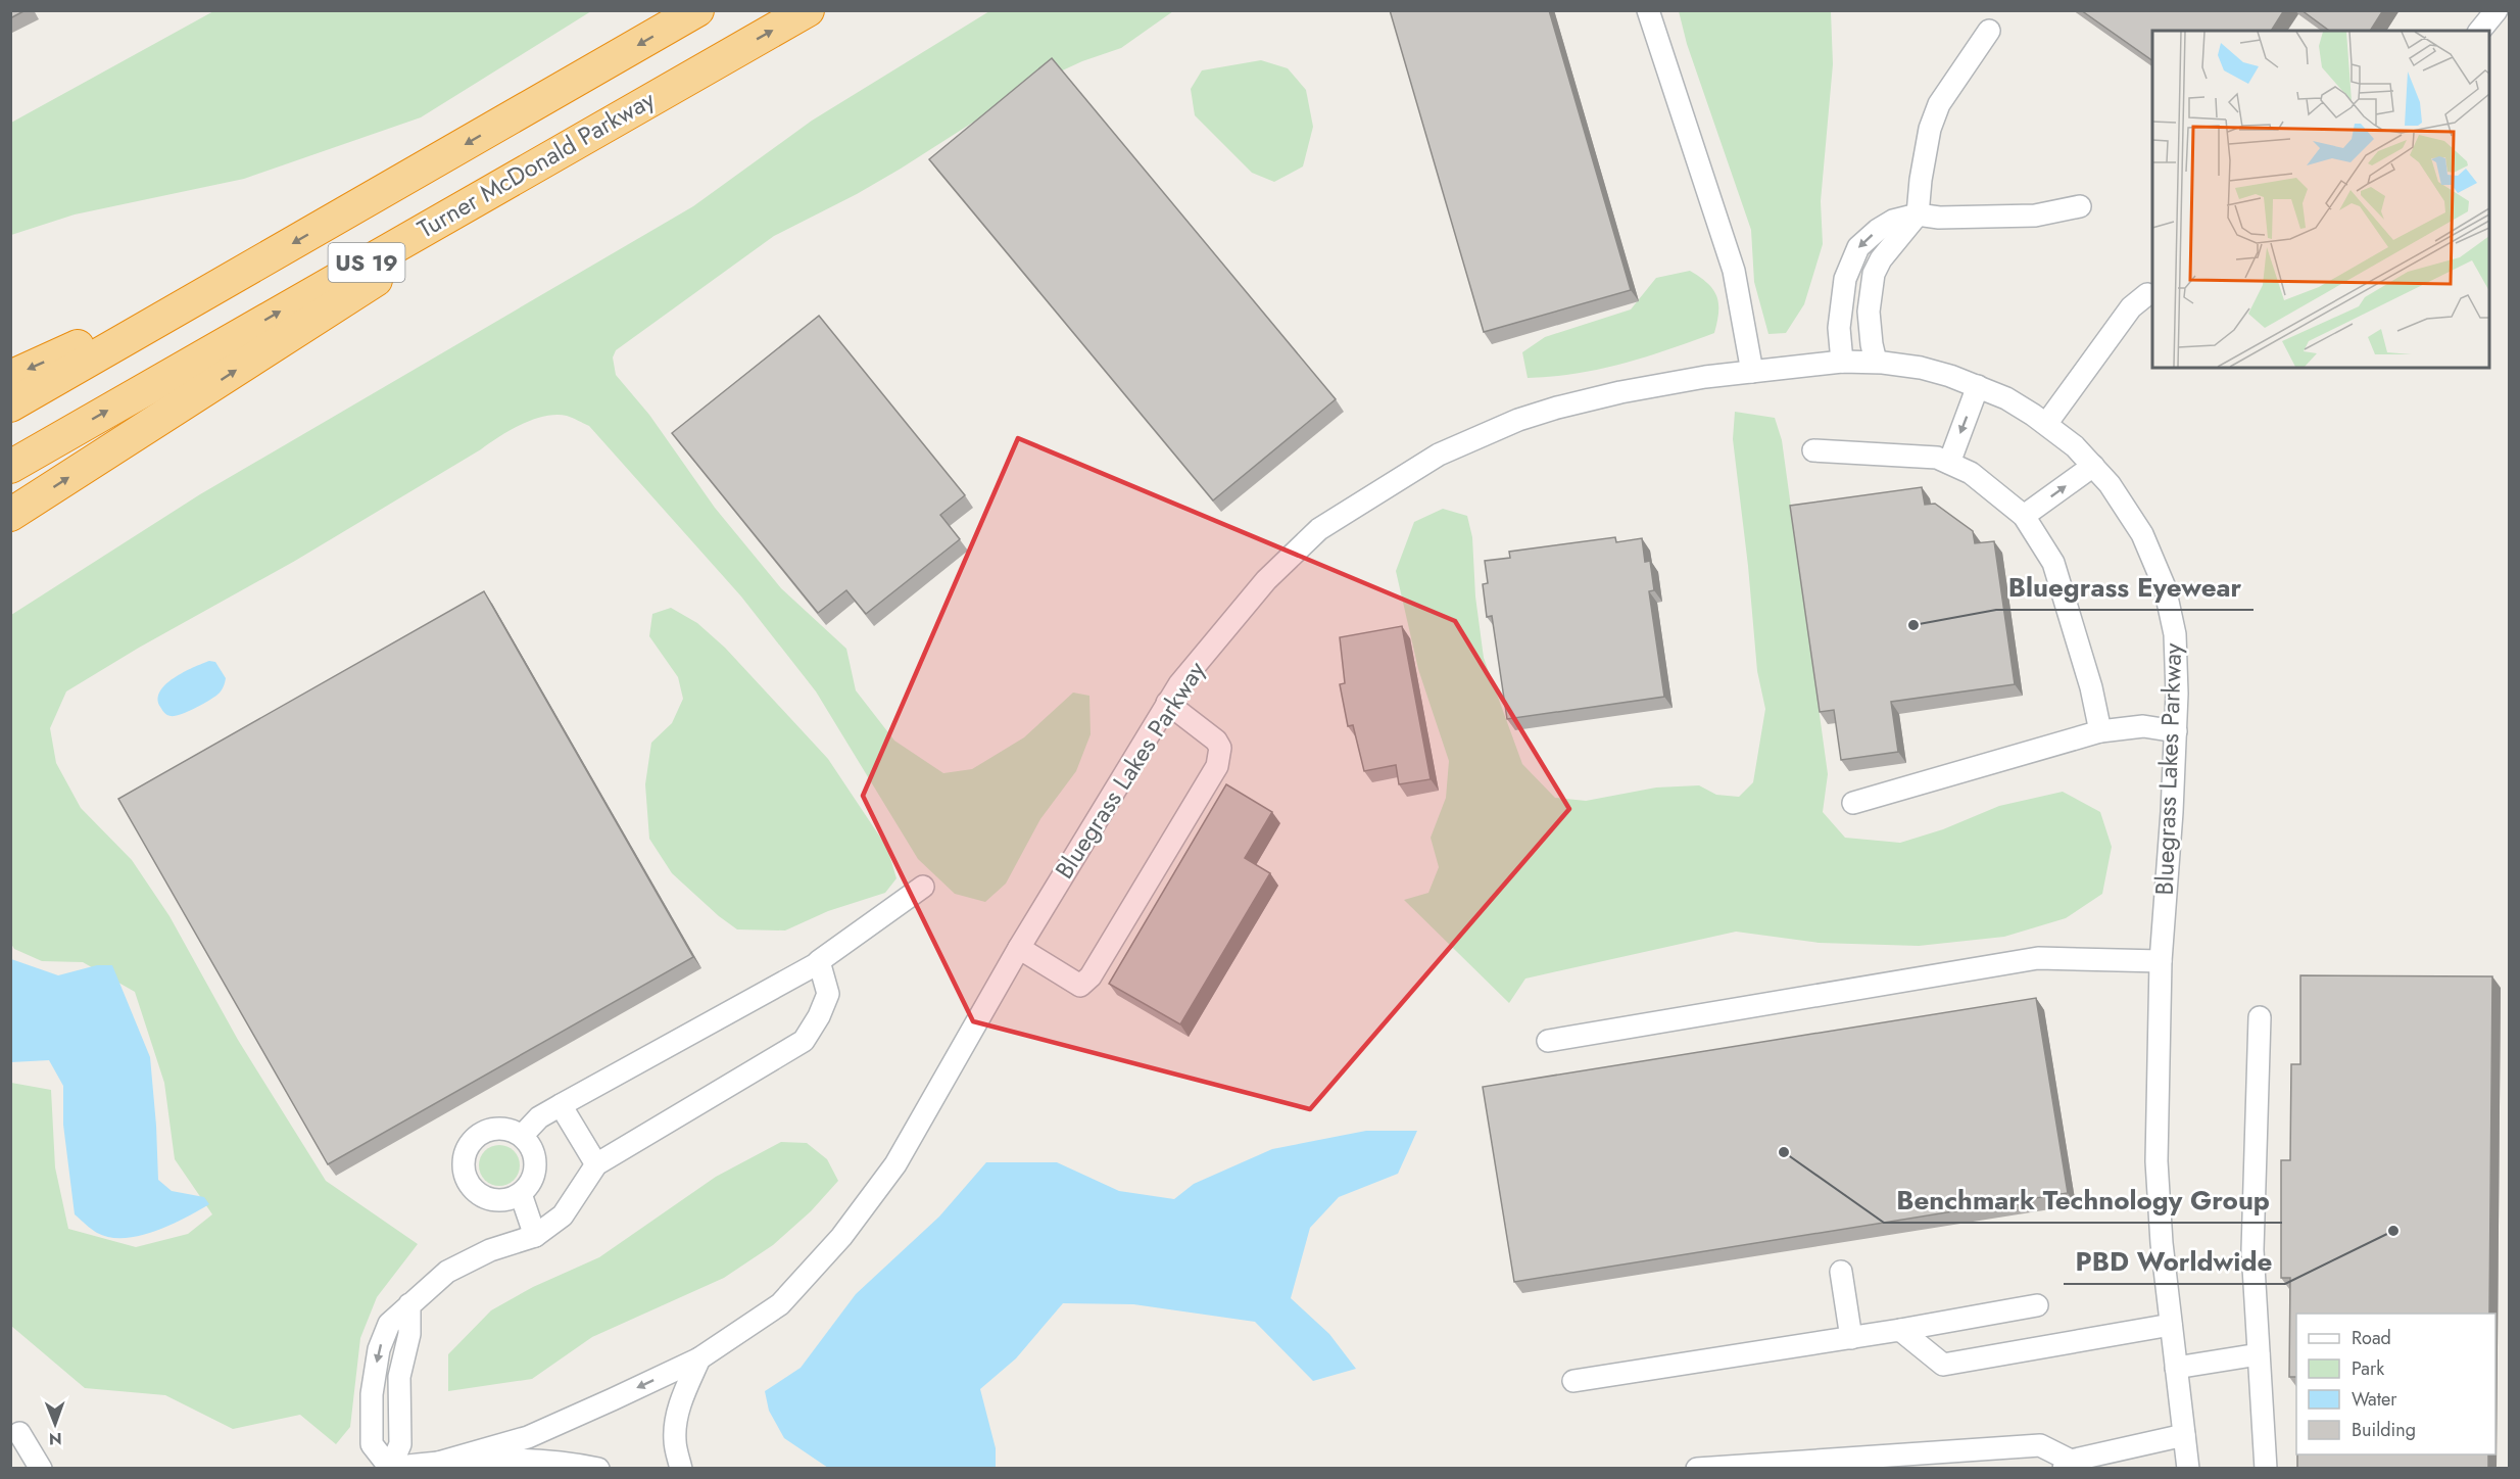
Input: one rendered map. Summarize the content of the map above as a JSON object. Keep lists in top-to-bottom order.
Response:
{
  "streets": {
    "highway": ["Turner McDonald Parkway", "US 19"],
    "street": ["Bluegrass Lakes Parkway"]
  },
  "places": ["Bluegrass Eyewear", "Benchmark Technology Group", "PBD Worldwide"],
  "legend": [
    "Road",
    "Park",
    "Water",
    "Building"
  ],
  "north": "bottom"
}
